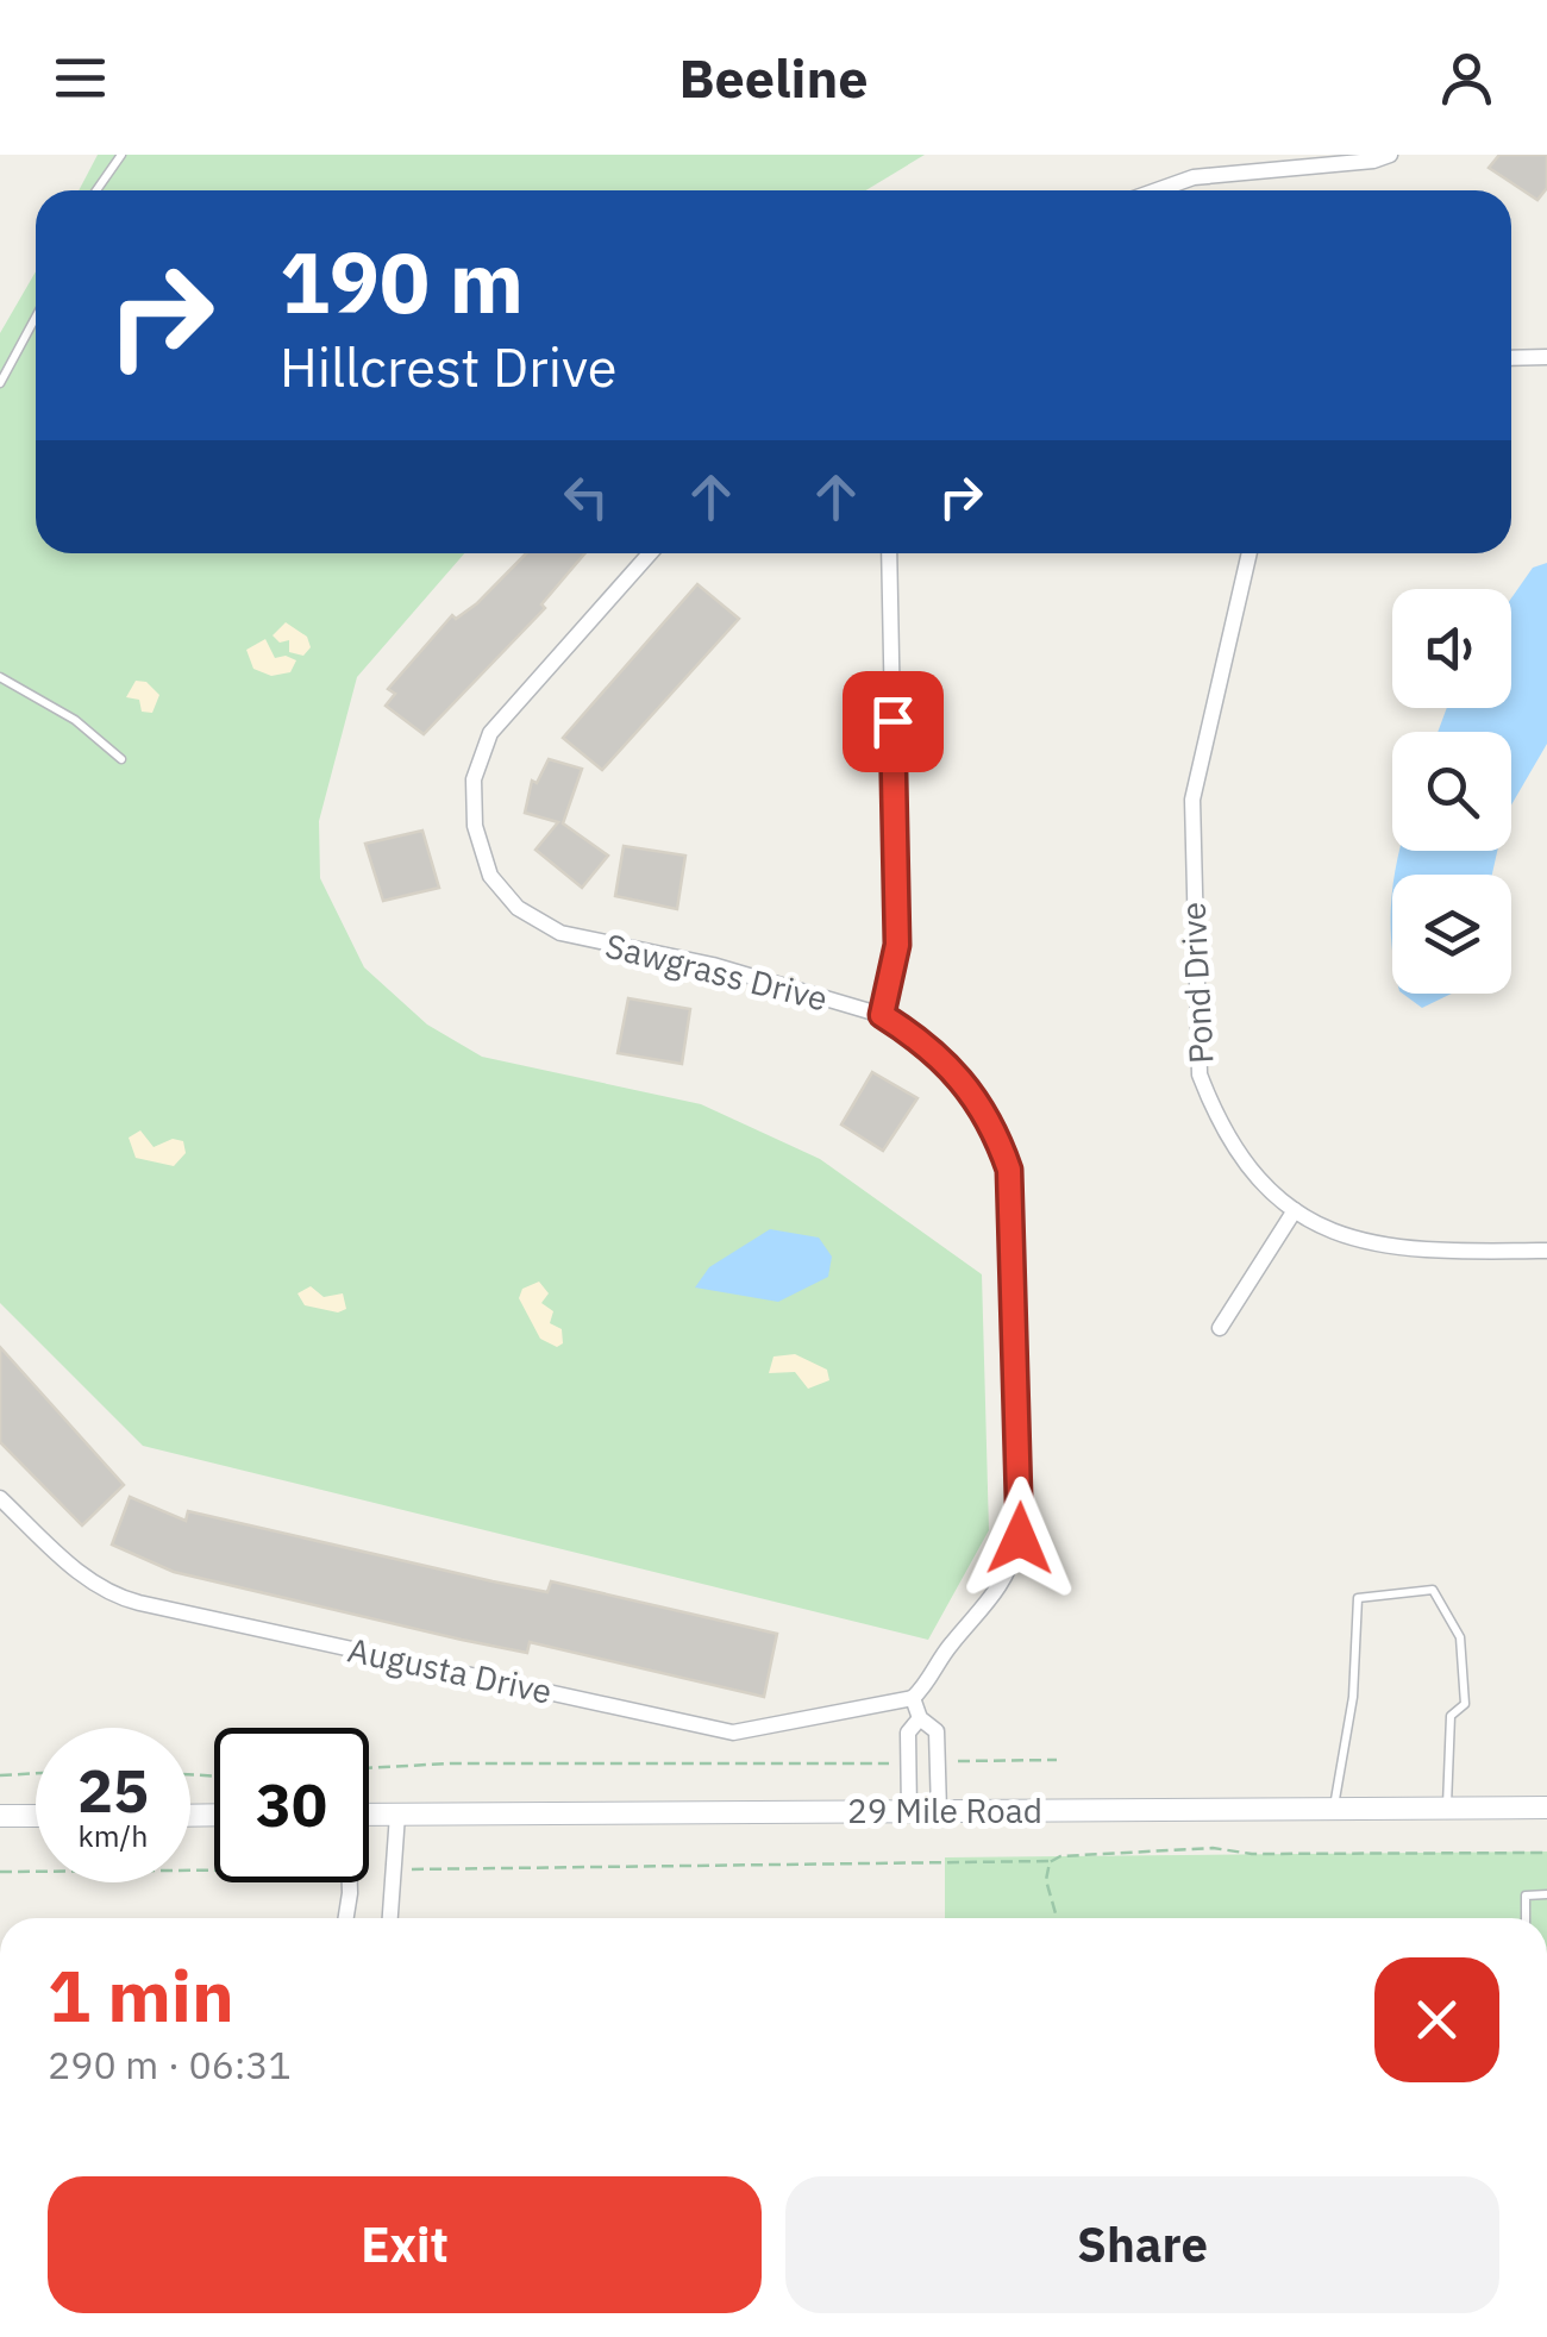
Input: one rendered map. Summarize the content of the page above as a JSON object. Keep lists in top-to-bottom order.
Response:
{
  "streets": {
    "street": [
      "Sawgrass Drive",
      "Pond Drive",
      "Augusta Drive",
      "29 Mile Road"
    ]
  },
  "crossings": [
    ["Sawgrass Drive", "Augusta Drive"]
  ],
  "page": {
    "header": "Beeline",
    "turn": ["190 m", "Hillcrest Drive"],
    "speed": "25 km/h",
    "limit": "30",
    "heading": ["1 min", "290 m · 06:31"],
    "buttons": ["Exit", "Share"]
  }
}
